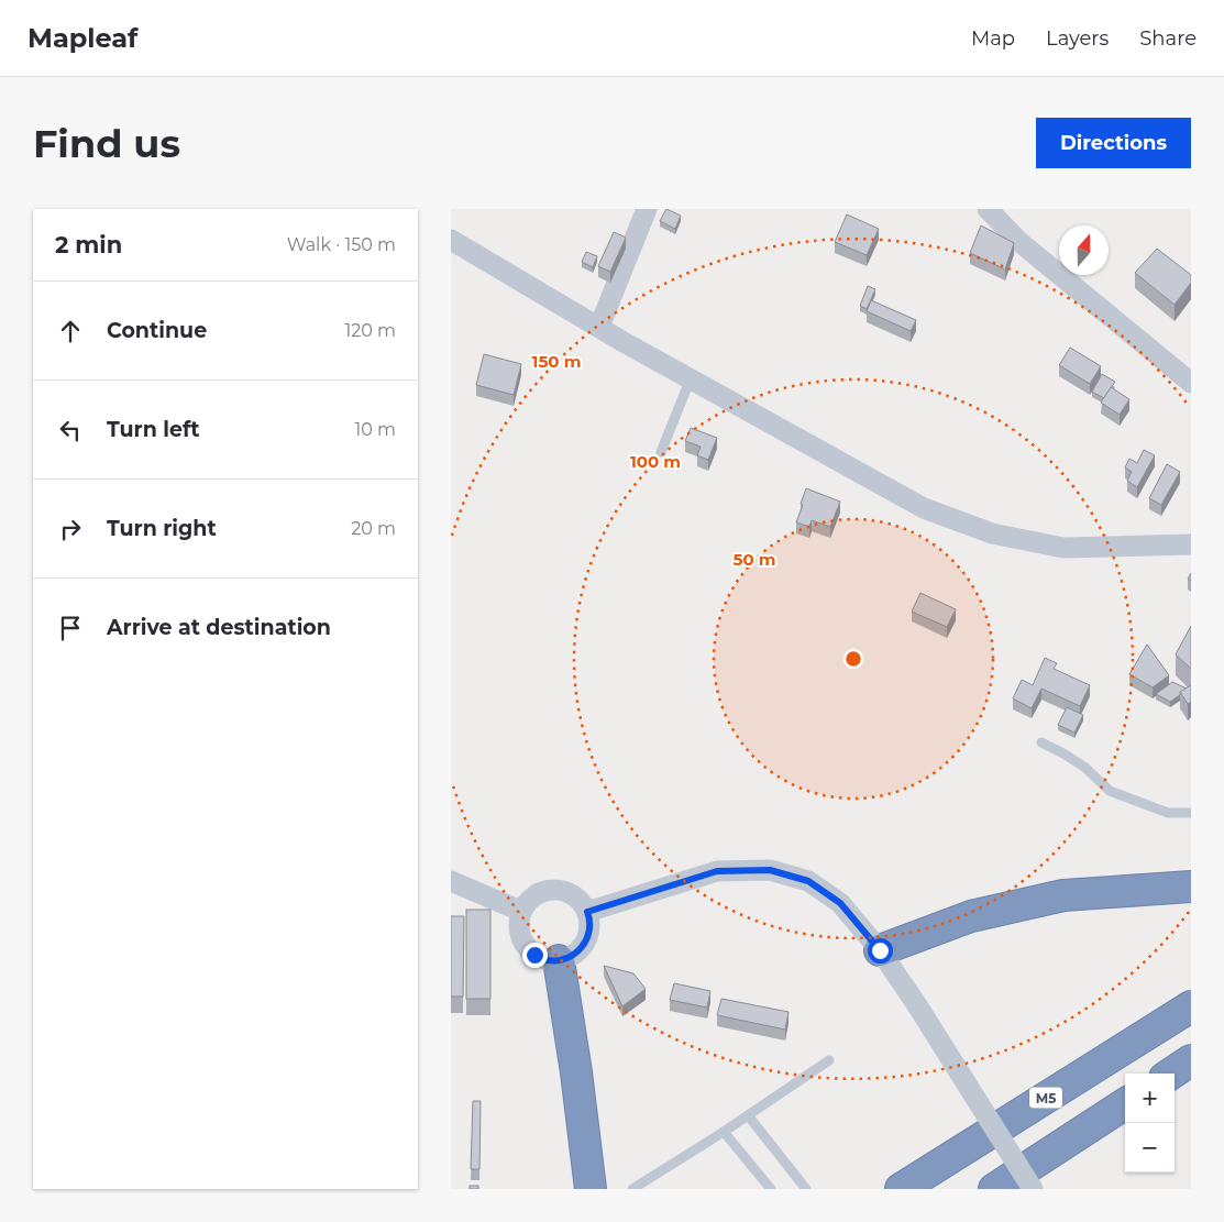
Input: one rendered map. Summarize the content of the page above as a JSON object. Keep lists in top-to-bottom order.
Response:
{
  "streets": {
    "highway": ["M5"]
  },
  "north": "top",
  "page": {
    "header": "Mapleaf",
    "nav": ["Map", "Layers", "Share"],
    "buttons": "Directions",
    "title": "Find us",
    "heading": ["2 min", "Walk · 150 m"],
    "list": [
      ["Continue", "120 m"],
      ["Turn left", "10 m"],
      ["Turn right", "20 m"],
      "Arrive at destination"
    ],
    "map_buttons": ["+", "−"]
  },
  "rings": ["150 m", "100 m", "50 m"]
}
